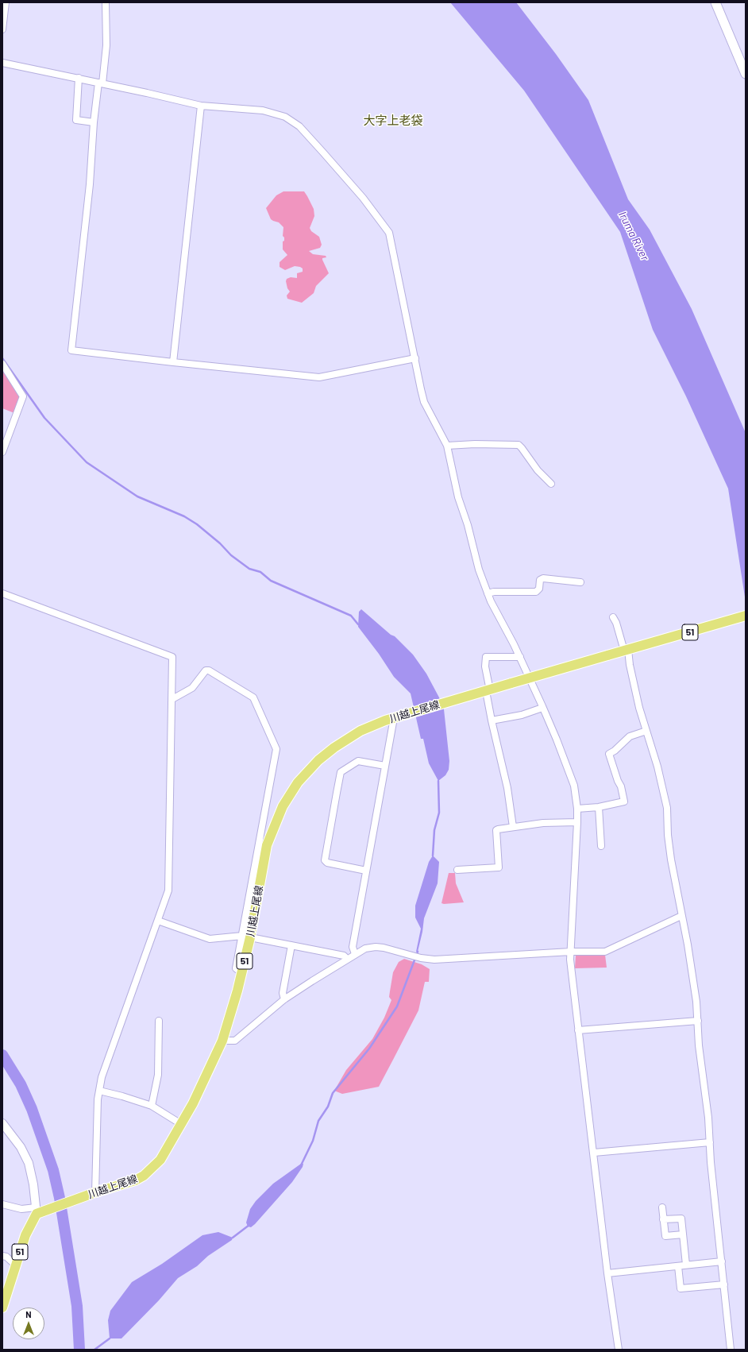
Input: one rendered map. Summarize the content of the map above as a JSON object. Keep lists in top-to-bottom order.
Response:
{
  "streets": {
    "main road": ["51", "川越上尾線"]
  },
  "crossings": [
    ["51", "川越上尾線"]
  ],
  "districts": ["大字上老袋"],
  "water": ["Iruma River"],
  "north": "top"
}
